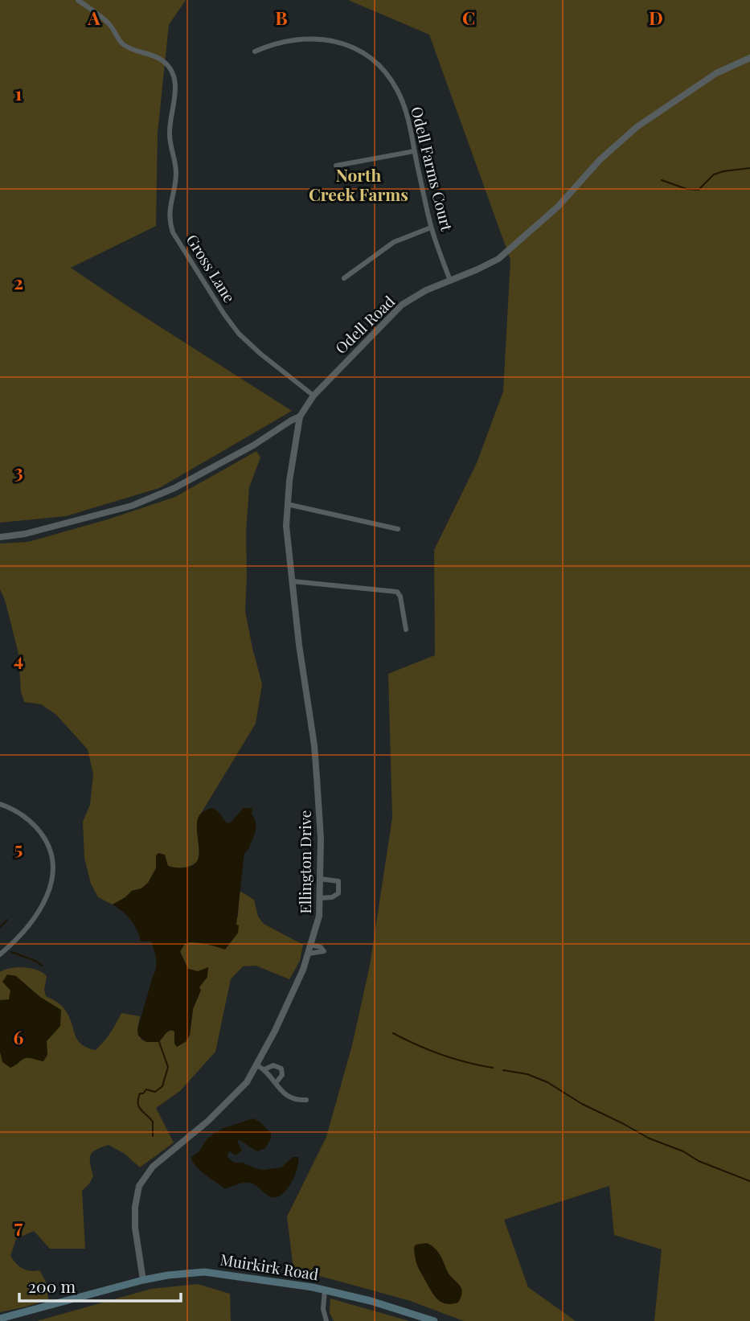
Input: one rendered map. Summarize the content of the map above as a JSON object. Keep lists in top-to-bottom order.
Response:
{
  "streets": {
    "main road": ["Muirkirk Road"],
    "street": [
      "Odell Farms Court",
      "Gross Lane",
      "Odell Road",
      "Ellington Drive"
    ]
  },
  "crossings": [
    ["Odell Farms Court", "Odell Road"],
    ["Gross Lane", "Odell Road"],
    ["Odell Road", "Ellington Drive"],
    ["Ellington Drive", "Muirkirk Road"]
  ],
  "districts": ["North Creek Farms"],
  "scale_bar": "200 m",
  "grid": {
    "columns": [
      "A",
      "B",
      "C",
      "D"
    ],
    "rows": [
      "1",
      "2",
      "3",
      "4",
      "5",
      "6",
      "7"
    ]
  }
}
